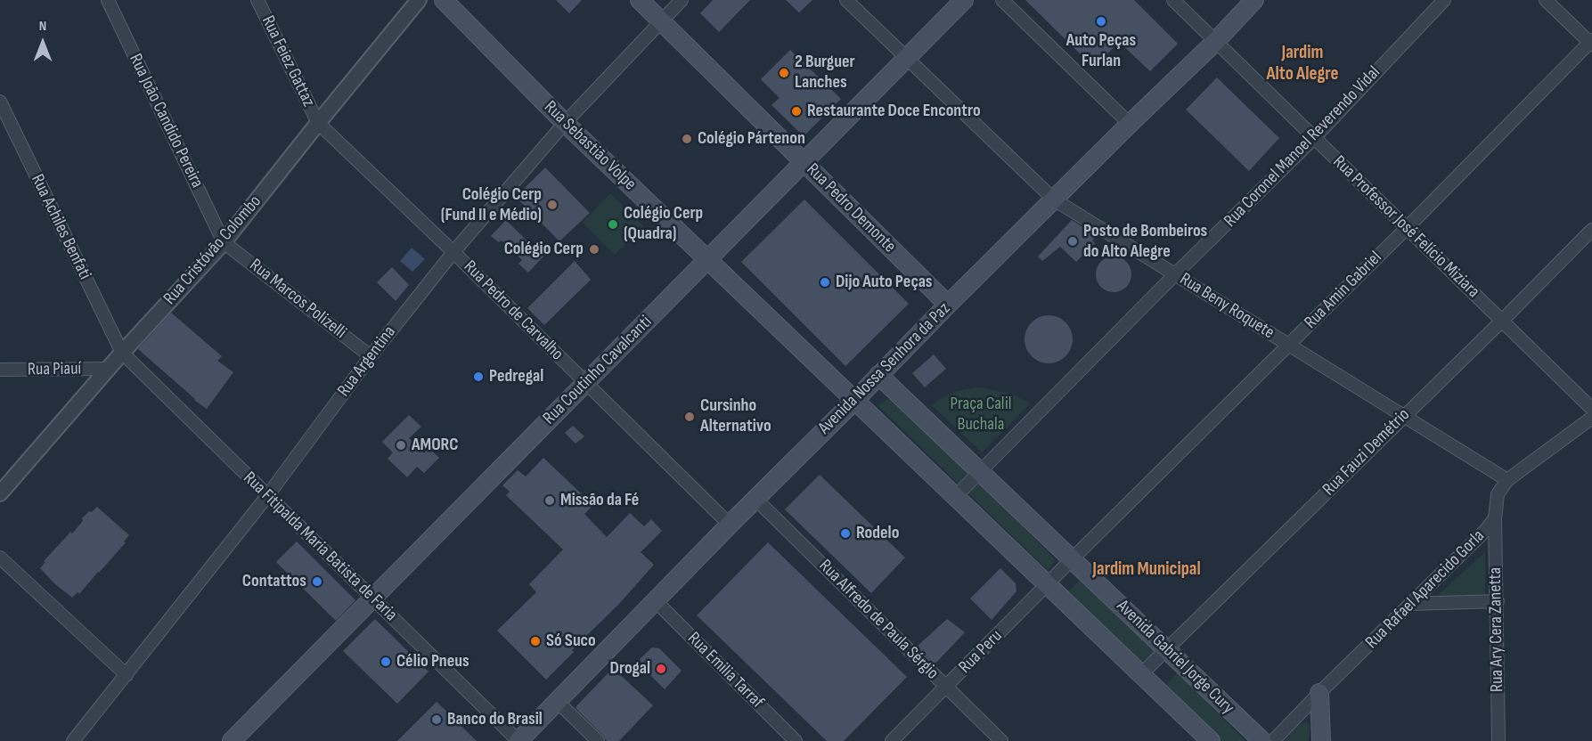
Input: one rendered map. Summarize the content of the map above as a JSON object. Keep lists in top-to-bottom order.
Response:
{
  "streets": {
    "main road": [
      "Rua Sebastião Volpe",
      "Rua Pedro Demonte",
      "Avenida Nossa Senhora da Paz",
      "Rua Coutinho Cavalcanti",
      "Avenida Gabriel Jorge Cury"
    ],
    "street": [
      "Rua Feiez Gattaz",
      "Rua João Candido Pereira",
      "Rua Coronel Manoel Reverendo Vidal",
      "Rua Achiles Benfati",
      "Rua Professor José Felício Miziara",
      "Rua Cristóvão Colombo",
      "Rua Amin Gabriel",
      "Rua Marcos Polizelli",
      "Rua Beny Roquete",
      "Rua Pedro de Carvalho",
      "Rua Argentina",
      "Rua Piauí",
      "Rua Fauzi Demétrio",
      "Rua Fitipalda Maria Batista de Faria",
      "Rua Rafael Aparecido Gorla",
      "Rua Alfredo de Paula Sérgio",
      "Rua Ary Cera Zanetta",
      "Rua Peru",
      "Rua Emilia Tarraf"
    ]
  },
  "crossings": [
    ["Rua Feiez Gattaz", "Rua Cristóvão Colombo"],
    ["Rua Feiez Gattaz", "Rua Pedro de Carvalho"],
    ["Rua João Candido Pereira", "Rua Cristóvão Colombo"],
    ["Rua João Candido Pereira", "Rua Marcos Polizelli"],
    ["Rua Sebastião Volpe", "Rua Argentina"],
    ["Rua Sebastião Volpe", "Avenida Nossa Senhora da Paz"],
    ["Rua Sebastião Volpe", "Rua Coutinho Cavalcanti"],
    ["Rua Sebastião Volpe", "Avenida Gabriel Jorge Cury"],
    ["Rua Coronel Manoel Reverendo Vidal", "Rua Professor José Felício Miziara"],
    ["Rua Coronel Manoel Reverendo Vidal", "Rua Beny Roquete"],
    ["Rua Coronel Manoel Reverendo Vidal", "Avenida Gabriel Jorge Cury"],
    ["Rua Pedro Demonte", "Rua Argentina"],
    ["Rua Pedro Demonte", "Avenida Nossa Senhora da Paz"],
    ["Rua Pedro Demonte", "Rua Coutinho Cavalcanti"],
    ["Rua Achiles Benfati", "Rua Cristóvão Colombo"],
    ["Rua Achiles Benfati", "Rua Fitipalda Maria Batista de Faria"],
    ["Rua Professor José Felício Miziara", "Rua Amin Gabriel"],
    ["Rua Professor José Felício Miziara", "Avenida Nossa Senhora da Paz"],
    ["Rua Professor José Felício Miziara", "Rua Fauzi Demétrio"],
    ["Rua Cristóvão Colombo", "Rua Marcos Polizelli"],
    ["Rua Cristóvão Colombo", "Rua Pedro de Carvalho"],
    ["Rua Cristóvão Colombo", "Rua Piauí"],
    ["Rua Cristóvão Colombo", "Rua Fitipalda Maria Batista de Faria"],
    ["Rua Amin Gabriel", "Rua Beny Roquete"],
    ["Rua Amin Gabriel", "Rua Peru"],
    ["Rua Amin Gabriel", "Avenida Gabriel Jorge Cury"],
    ["Rua Marcos Polizelli", "Rua Argentina"],
    ["Rua Beny Roquete", "Avenida Nossa Senhora da Paz"],
    ["Rua Beny Roquete", "Rua Coutinho Cavalcanti"],
    ["Rua Beny Roquete", "Rua Fauzi Demétrio"],
    ["Rua Beny Roquete", "Rua Rafael Aparecido Gorla"],
    ["Rua Pedro de Carvalho", "Rua Argentina"],
    ["Rua Pedro de Carvalho", "Avenida Nossa Senhora da Paz"],
    ["Rua Pedro de Carvalho", "Rua Coutinho Cavalcanti"],
    ["Rua Argentina", "Rua Fitipalda Maria Batista de Faria"],
    ["Avenida Nossa Senhora da Paz", "Rua Fitipalda Maria Batista de Faria"],
    ["Avenida Nossa Senhora da Paz", "Rua Alfredo de Paula Sérgio"],
    ["Avenida Nossa Senhora da Paz", "Avenida Gabriel Jorge Cury"],
    ["Avenida Nossa Senhora da Paz", "Rua Emilia Tarraf"],
    ["Rua Coutinho Cavalcanti", "Rua Fitipalda Maria Batista de Faria"],
    ["Rua Fauzi Demétrio", "Avenida Gabriel Jorge Cury"],
    ["Rua Rafael Aparecido Gorla", "Rua Ary Cera Zanetta"],
    ["Rua Alfredo de Paula Sérgio", "Rua Peru"],
    ["Rua Peru", "Avenida Gabriel Jorge Cury"]
  ],
  "districts": ["Jardim Alto Alegre", "Jardim Municipal"],
  "parks": ["Praça Calil Buchala"],
  "places": [
    "Auto Peças Furlan",
    "2 Burguer Lanches",
    "Restaurante Doce Encontro",
    "Colégio Pártenon",
    "Colégio Cerp (Fund II e Médio)",
    "Colégio Cerp (Quadra)",
    "Posto de Bombeiros do Alto Alegre",
    "Colégio Cerp",
    "Dijo Auto Peças",
    "Pedregal",
    "Cursinho Alternativo",
    "AMORC",
    "Missão da Fé",
    "Rodelo",
    "Contattos",
    "Só Suco",
    "Célio Pneus",
    "Drogal",
    "Banco do Brasil"
  ],
  "north": "top"
}
